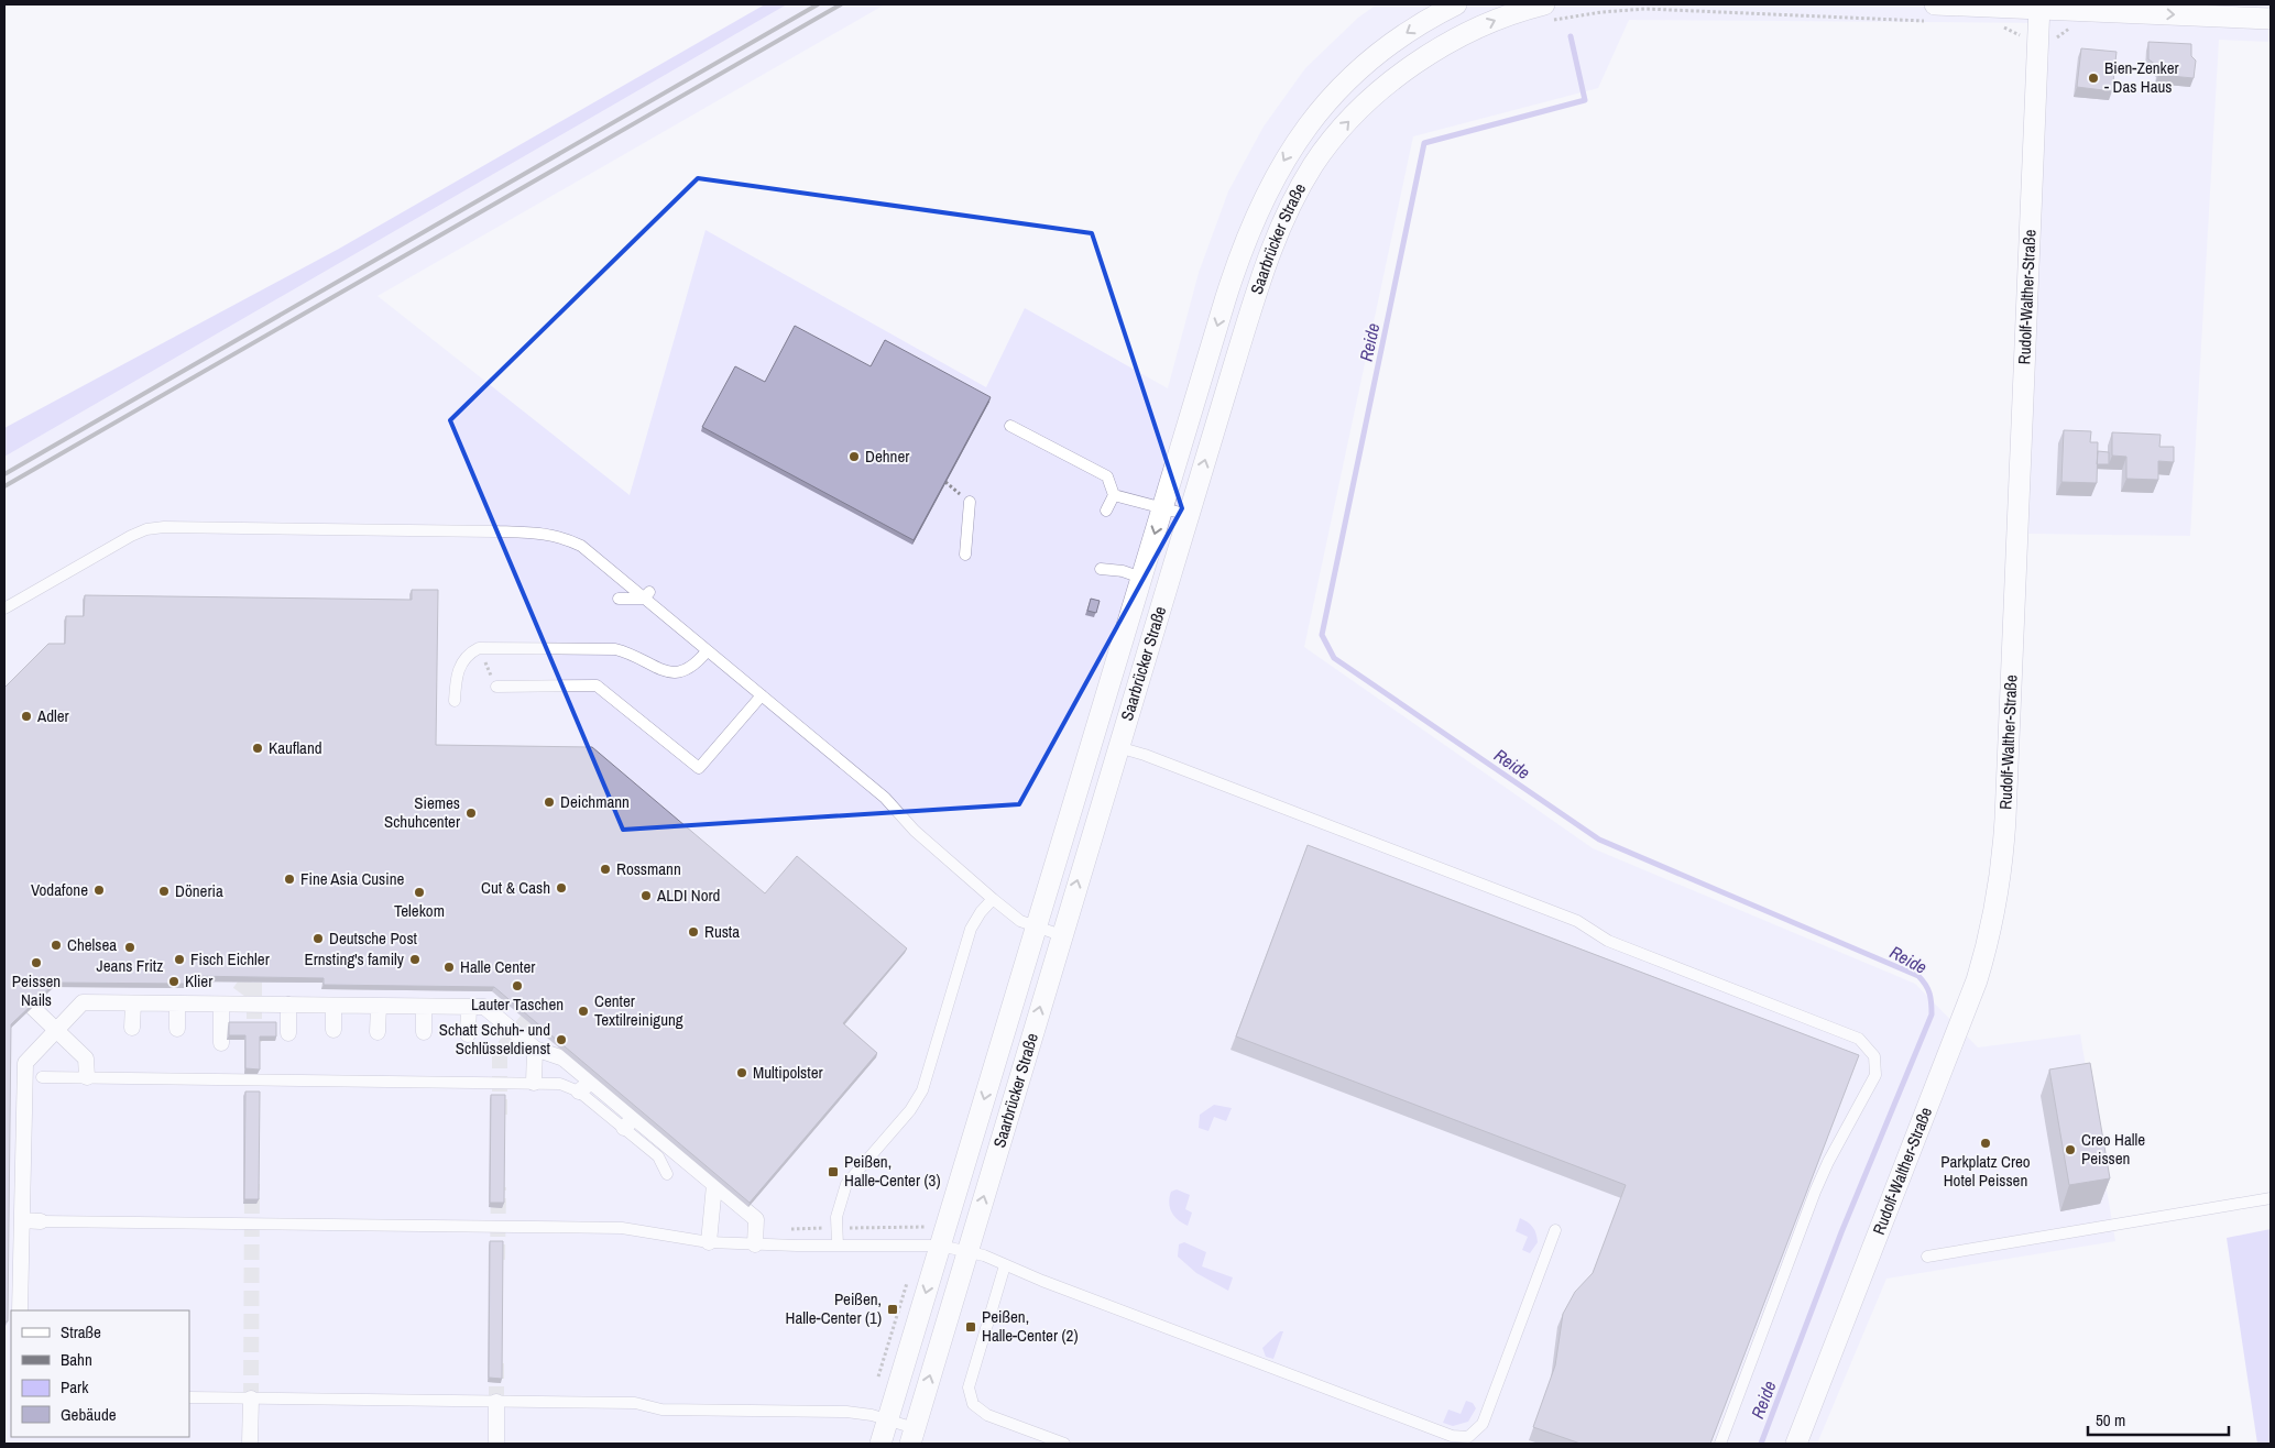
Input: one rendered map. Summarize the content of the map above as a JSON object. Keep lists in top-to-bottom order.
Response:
{
  "streets": {
    "street": ["Saarbrücker Straße", "Rudolf-Walther-Straße"]
  },
  "water": ["Reide"],
  "places": {
    "other": [
      "Bien-Zenker - Das Haus",
      "Dehner",
      "Adler",
      "Kaufland",
      "Deichmann",
      "Siemes Schuhcenter",
      "Rossmann",
      "Fine Asia Cusine",
      "Cut & Cash",
      "Vodafone",
      "Döneria",
      "Telekom",
      "ALDI Nord",
      "Rusta",
      "Deutsche Post",
      "Chelsea",
      "Jeans Fritz",
      "Fisch Eichler",
      "Ernsting's family",
      "Peissen Nails",
      "Halle Center",
      "Klier",
      "Lauter Taschen",
      "Center Textilreinigung",
      "Schatt Schuh- und Schlüsseldienst",
      "Multipolster",
      "Parkplatz Creo Hotel Peissen",
      "Creo Halle Peissen"
    ],
    "transit": ["Peißen, Halle-Center (3)", "Peißen, Halle-Center (1)", "Peißen, Halle-Center (2)"]
  },
  "legend": [
    "Straße",
    "Bahn",
    "Park",
    "Gebäude"
  ],
  "scale_bar": "50 m"
}
